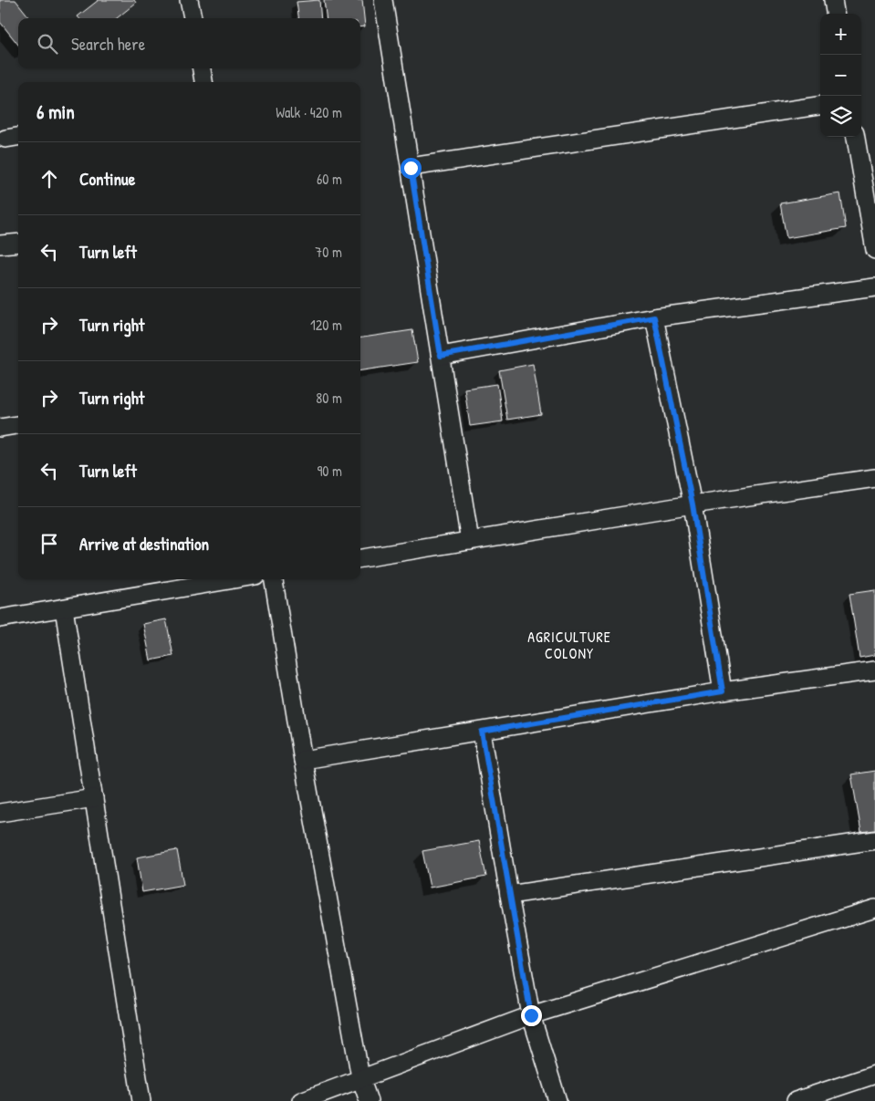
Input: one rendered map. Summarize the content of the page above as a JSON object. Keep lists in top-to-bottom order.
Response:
{
  "districts": ["AGRICULTURE COLONY"],
  "page": {
    "map_buttons": ["+", "−"],
    "search": "Search here",
    "heading": ["6 min", "Walk · 420 m"],
    "list": [
      ["Continue", "60 m"],
      ["Turn left", "70 m"],
      ["Turn right", "120 m"],
      ["Turn right", "80 m"],
      ["Turn left", "90 m"],
      "Arrive at destination"
    ]
  }
}
